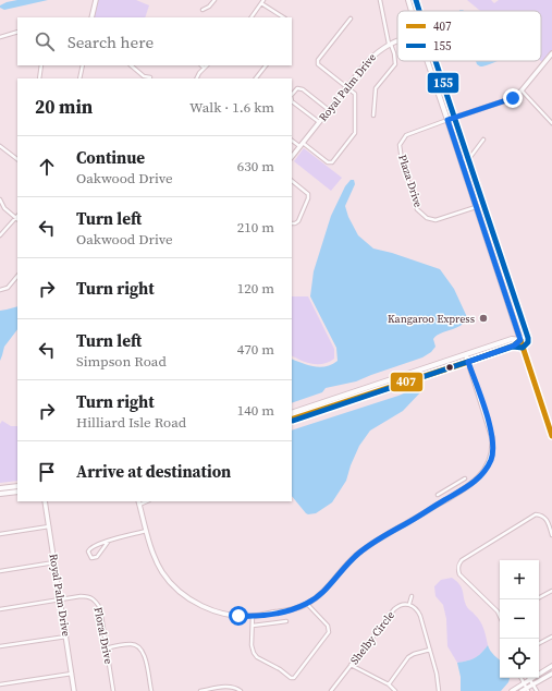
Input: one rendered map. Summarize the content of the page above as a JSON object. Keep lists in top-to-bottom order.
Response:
{
  "streets": {
    "street": [
      "Royal Palm Drive",
      "Plaza Drive",
      "Floral Drive",
      "Shelby Circle"
    ]
  },
  "crossings": [
    ["Royal Palm Drive", "Floral Drive"]
  ],
  "places": ["Kangaroo Express"],
  "lines": ["transit line 155", "transit line 407"],
  "legend": ["407", "155"],
  "page": {
    "search": "Search here",
    "heading": ["20 min", "Walk · 1.6 km"],
    "list": [
      ["Continue", "Oakwood Drive", "630 m"],
      ["Turn left", "Oakwood Drive", "210 m"],
      ["Turn right", "120 m"],
      ["Turn left", "Simpson Road", "470 m"],
      ["Turn right", "Hilliard Isle Road", "140 m"],
      "Arrive at destination"
    ],
    "map_buttons": ["+", "−"]
  }
}
